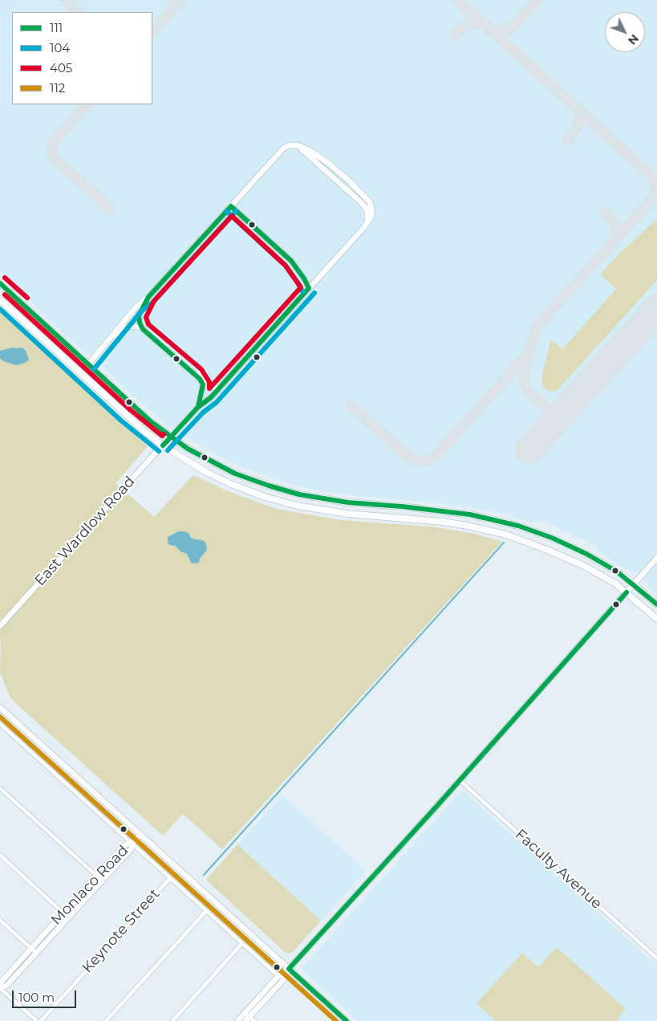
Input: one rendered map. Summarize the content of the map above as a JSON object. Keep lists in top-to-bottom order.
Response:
{
  "streets": {
    "street": [
      "East Wardlow Road",
      "Faculty Avenue",
      "Monlaco Road",
      "Keynote Street"
    ]
  },
  "lines": [
    "transit line 111",
    "transit line 104",
    "transit line 405",
    "transit line 112"
  ],
  "legend": [
    "111",
    "104",
    "405",
    "112"
  ],
  "scale_bar": "100 m",
  "north": "bottom right"
}
